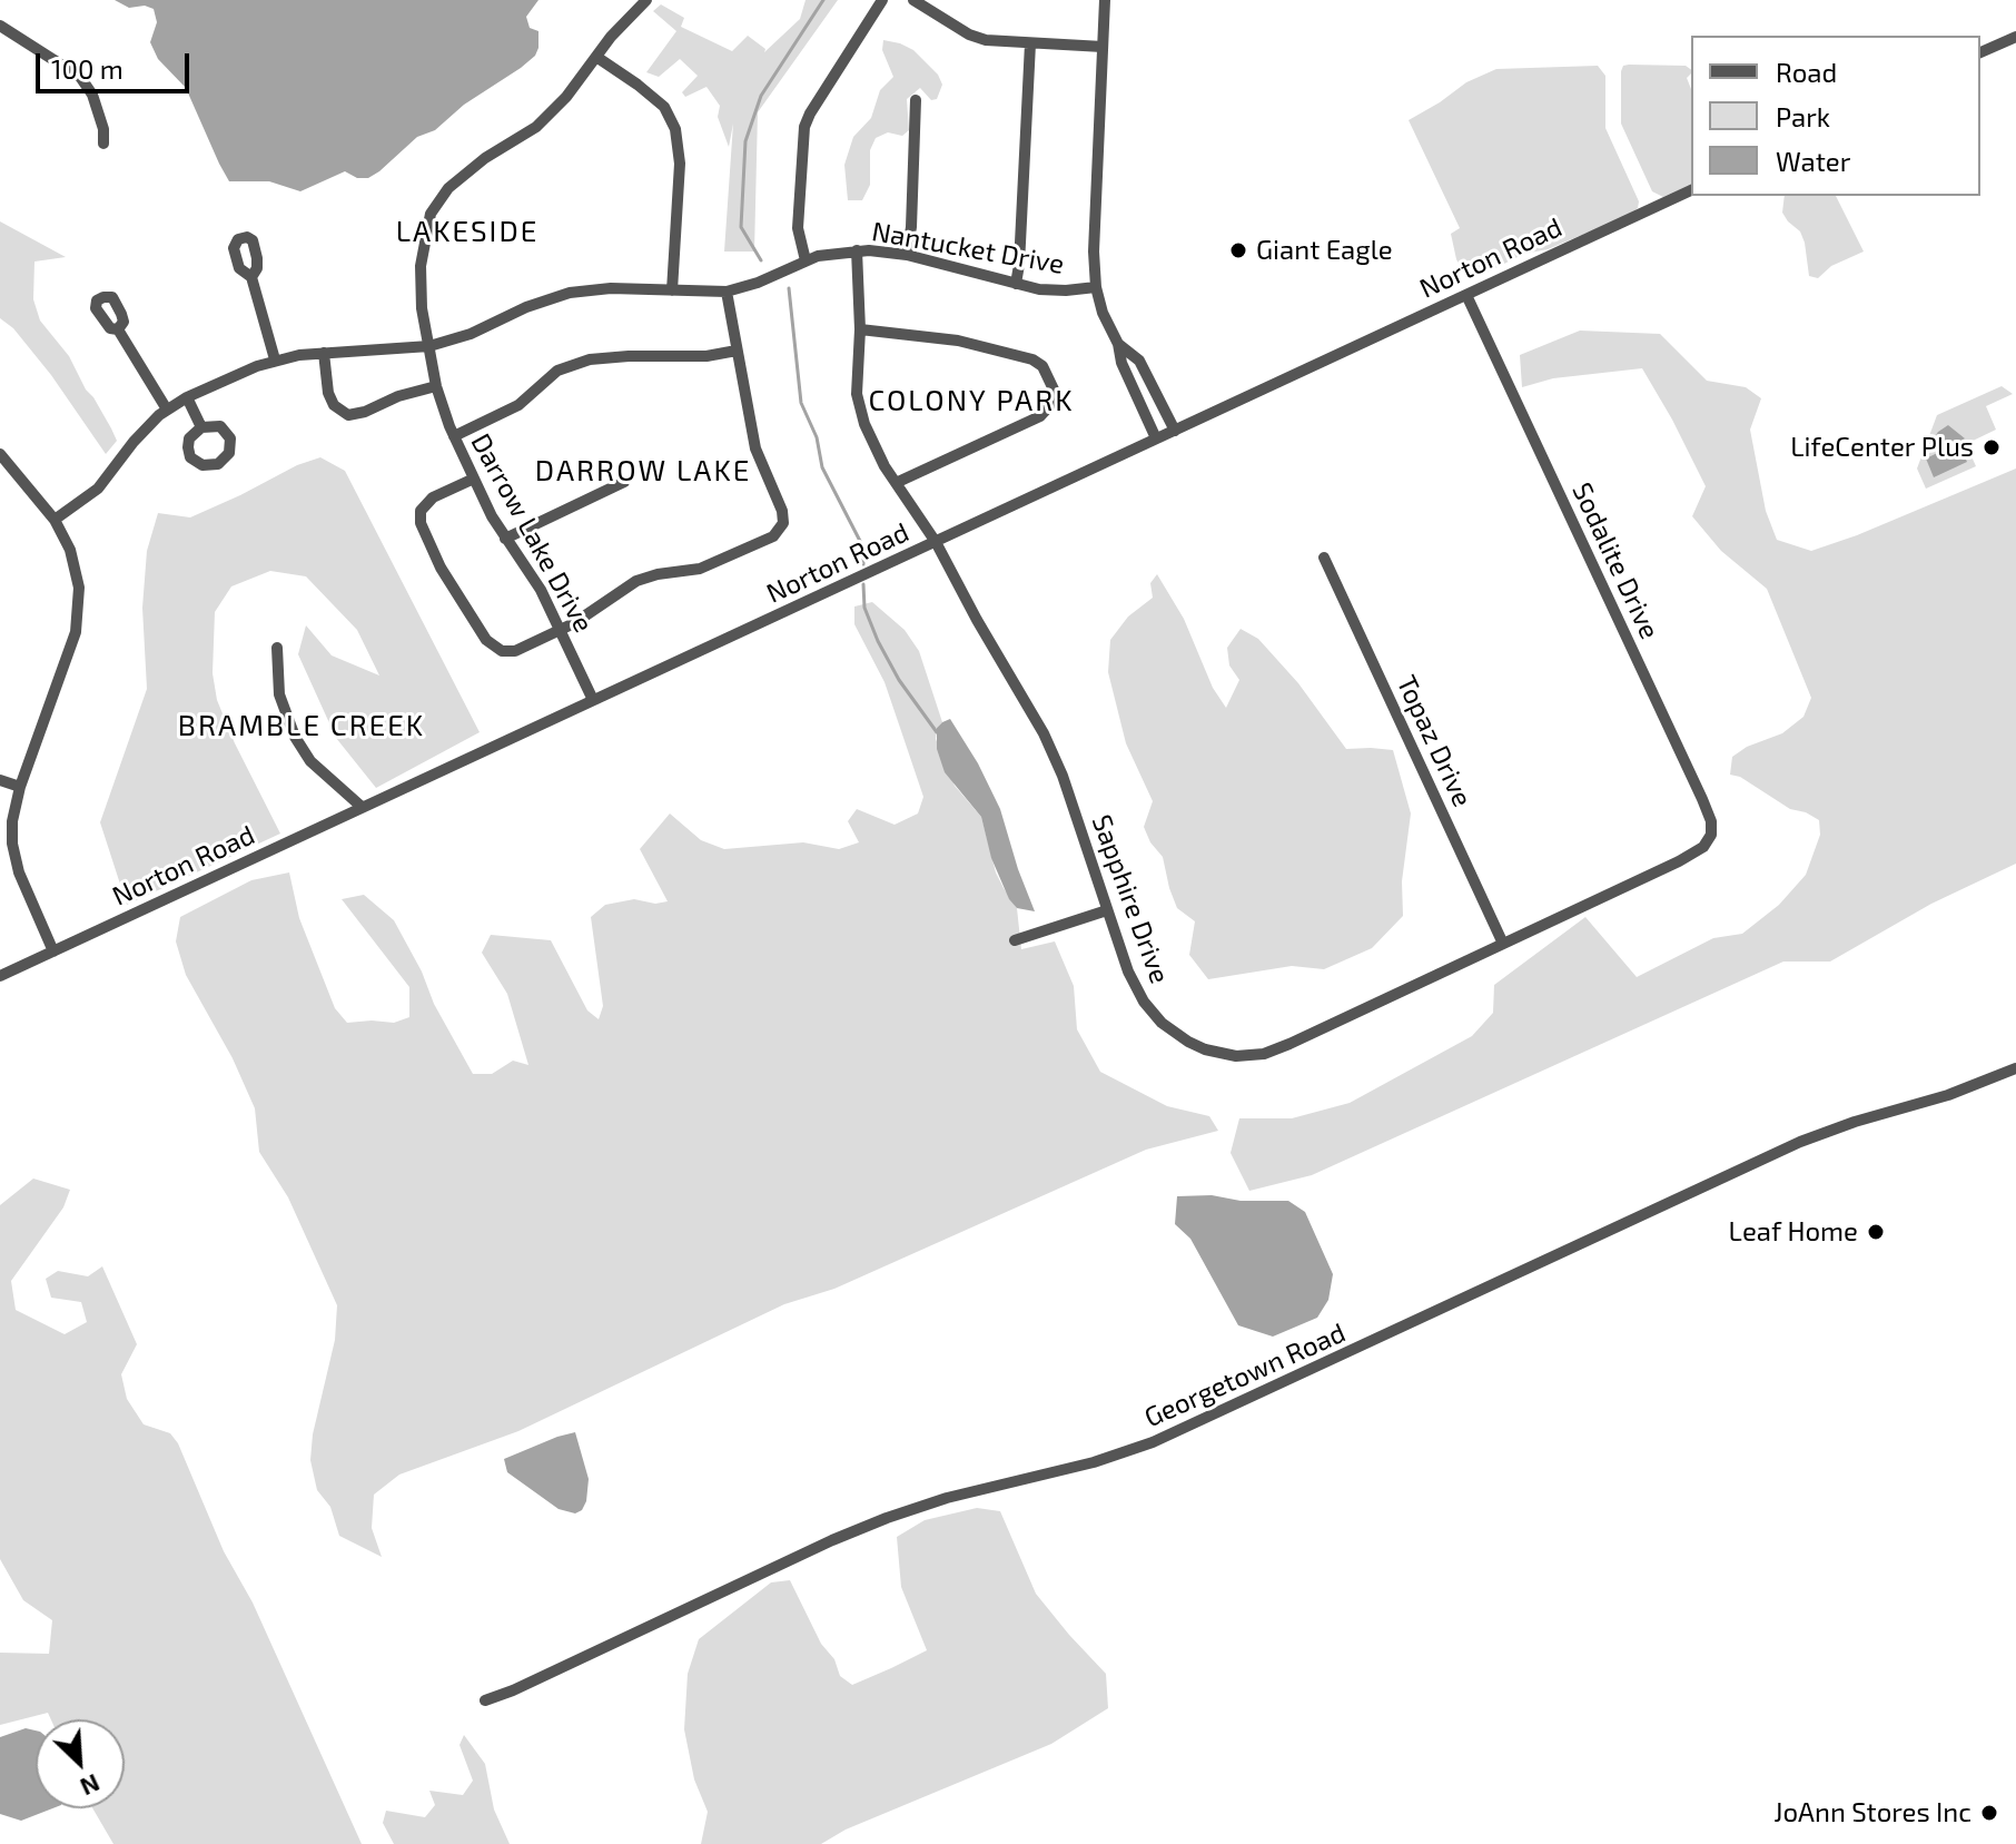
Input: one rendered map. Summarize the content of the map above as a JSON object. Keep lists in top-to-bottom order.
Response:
{
  "streets": {
    "street": [
      "Nantucket Drive",
      "Norton Road",
      "Darrow Lake Drive",
      "Sodalite Drive",
      "Topaz Drive",
      "Sapphire Drive",
      "Georgetown Road"
    ]
  },
  "crossings": [
    ["Nantucket Drive", "Darrow Lake Drive"],
    ["Nantucket Drive", "Sapphire Drive"],
    ["Norton Road", "Darrow Lake Drive"],
    ["Norton Road", "Sodalite Drive"],
    ["Norton Road", "Sapphire Drive"],
    ["Sodalite Drive", "Sapphire Drive"],
    ["Topaz Drive", "Sapphire Drive"]
  ],
  "districts": [
    "LAKESIDE",
    "COLONY PARK",
    "DARROW LAKE",
    "BRAMBLE CREEK"
  ],
  "places": [
    "Giant Eagle",
    "LifeCenter Plus",
    "Leaf Home",
    "JoAnn Stores Inc"
  ],
  "legend": ["Road", "Park", "Water"],
  "scale_bar": "100 m",
  "north": "bottom right"
}
